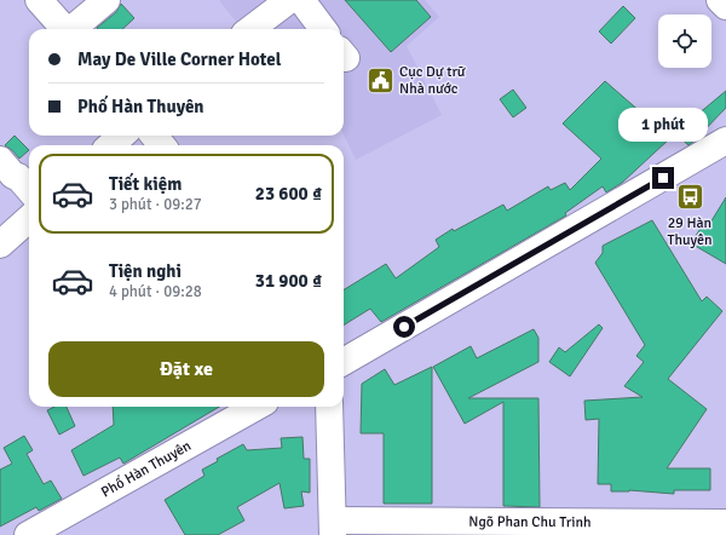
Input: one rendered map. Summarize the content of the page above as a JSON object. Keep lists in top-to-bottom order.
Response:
{
  "streets": {
    "street": ["Phố Hàn Thuyên", "Ngõ Phan Chu Trinh"]
  },
  "places": {
    "public building": ["Cục Dự trữ Nhà nước"],
    "bus stop": ["29 Hàn Thuyên"]
  },
  "page": {
    "banner": ["May De Ville Corner Hotel", "Phố Hàn Thuyên"],
    "bubble": "1 phút",
    "list": [
      {
        "name": "Tiết kiệm",
        "note": "3 phút · 09:27",
        "value": "23 600 ₫"
      },
      {
        "name": "Tiện nghi",
        "note": "4 phút · 09:28",
        "value": "31 900 ₫"
      }
    ],
    "buttons": "Đặt xe"
  }
}
